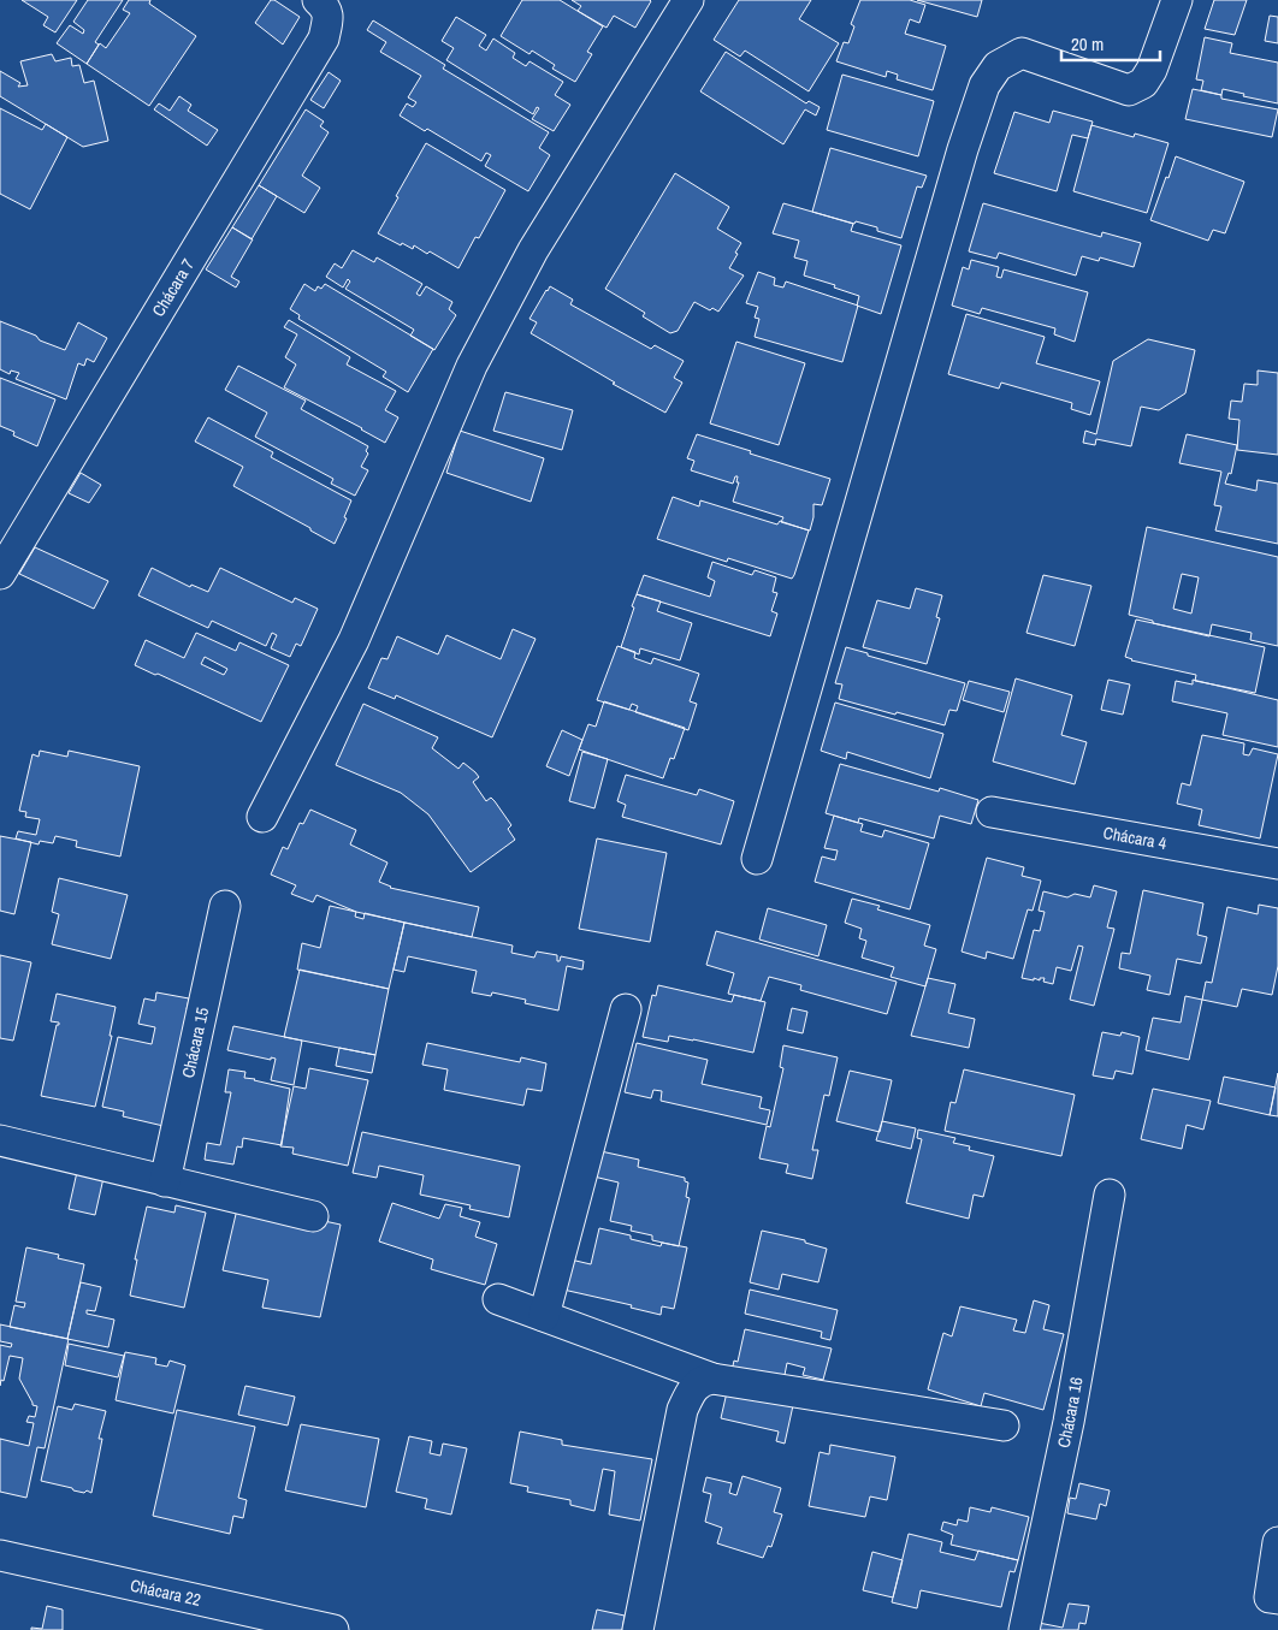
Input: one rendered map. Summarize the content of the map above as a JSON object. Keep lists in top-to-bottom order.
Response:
{
  "streets": {
    "street": [
      "Chácara 7",
      "Chácara 4",
      "Chácara 15",
      "Chácara 16",
      "Chácara 22"
    ]
  },
  "scale_bar": "20 m"
}
